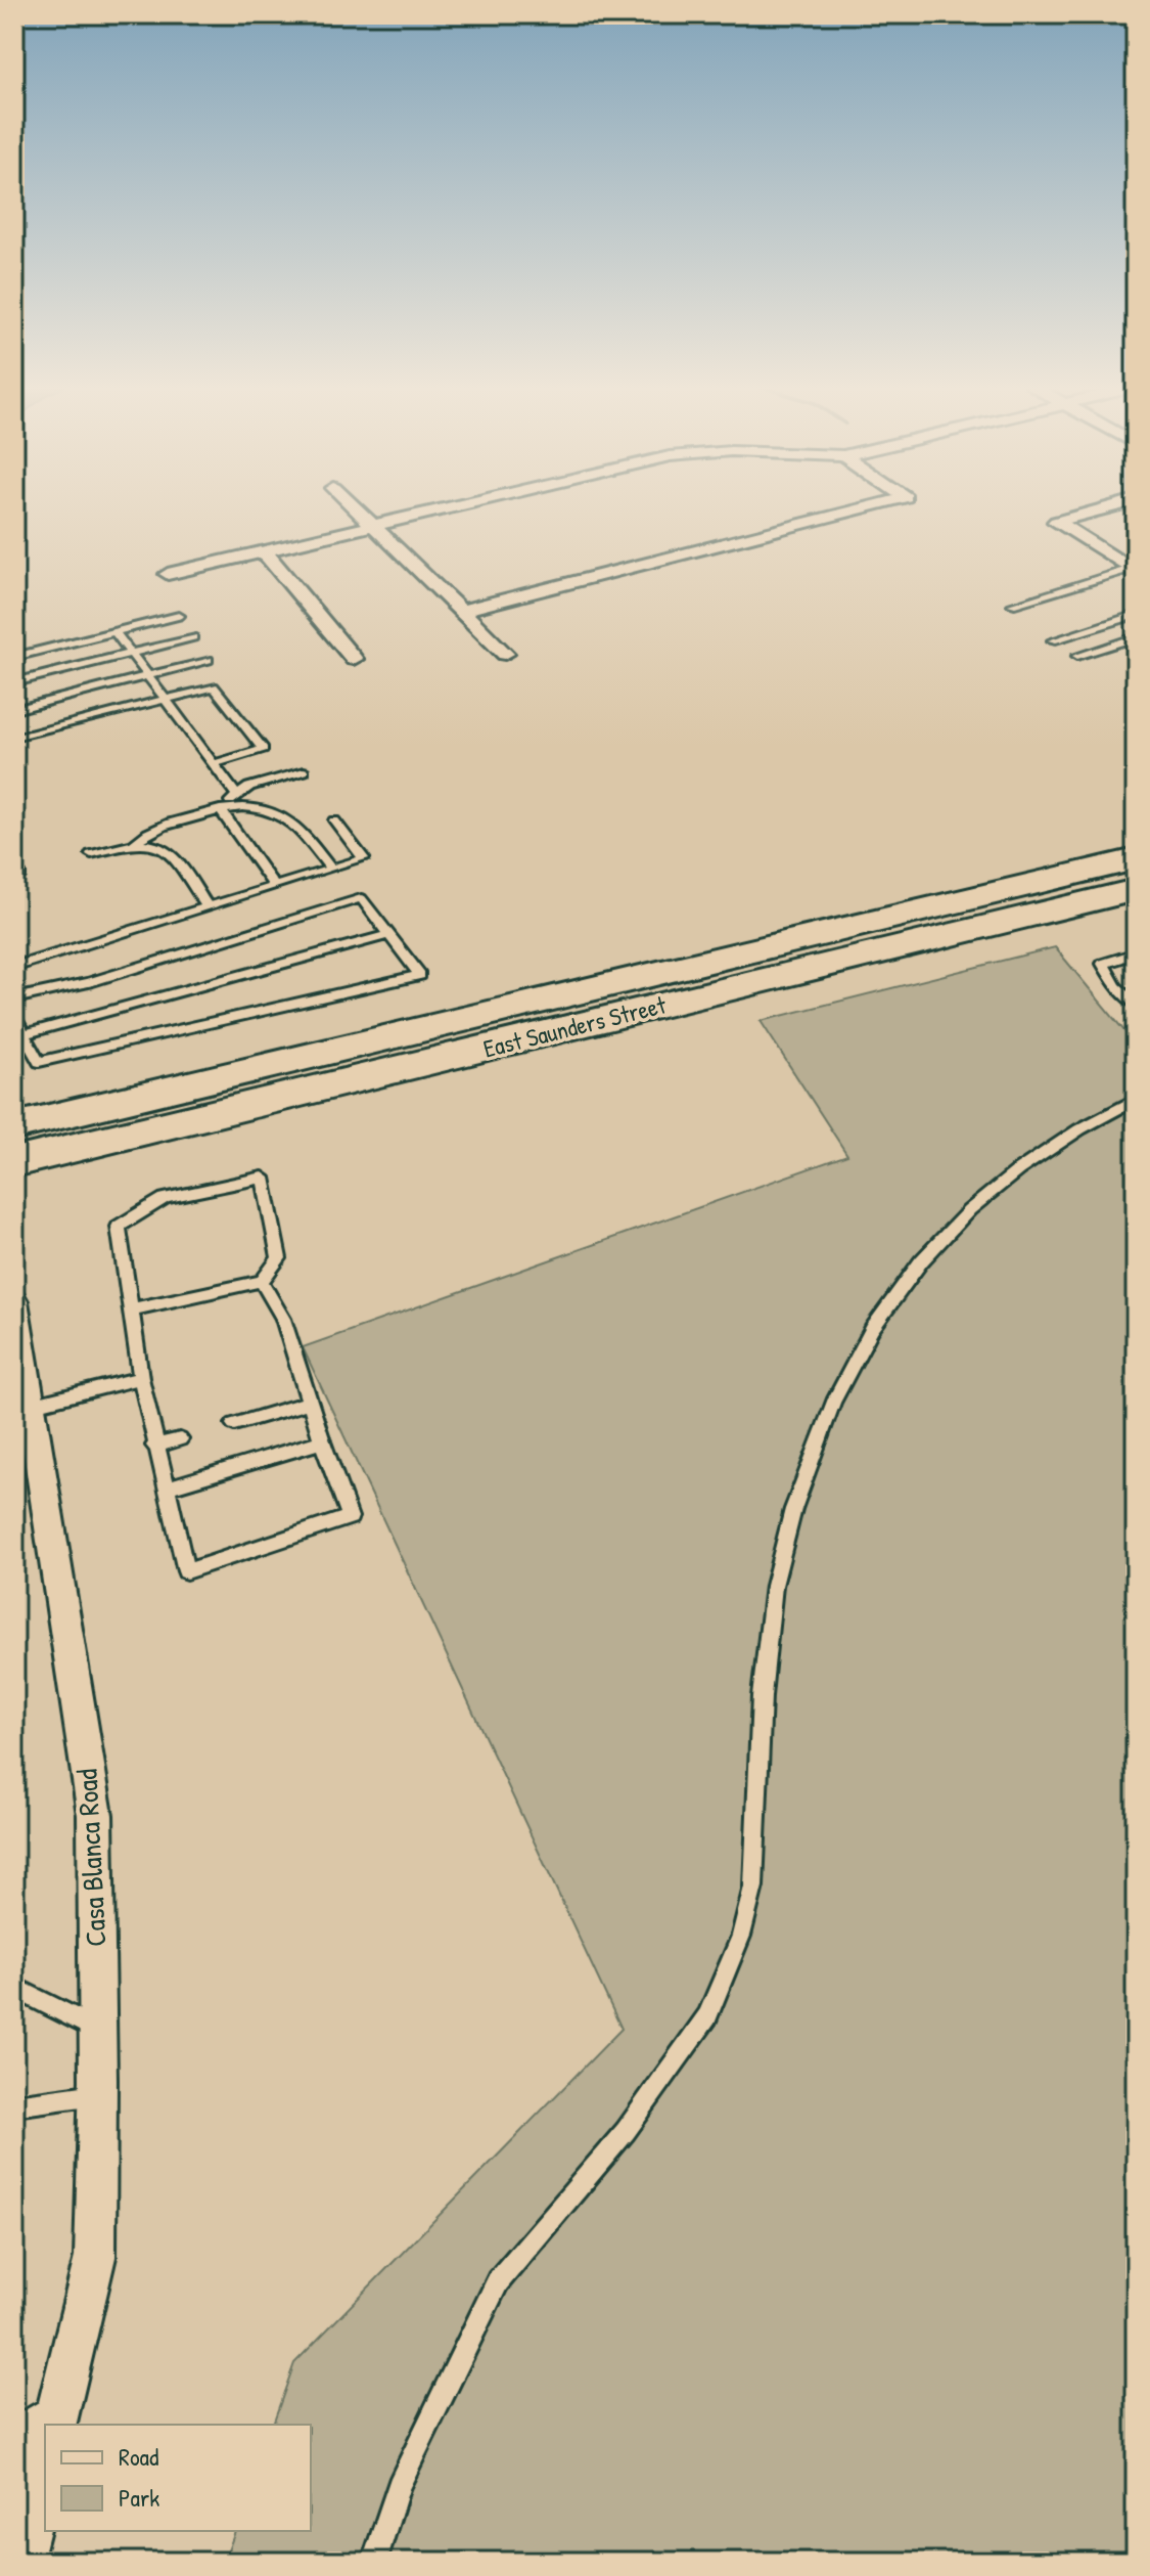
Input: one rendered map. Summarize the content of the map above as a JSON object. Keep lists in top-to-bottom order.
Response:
{
  "streets": {
    "main road": ["East Saunders Street"],
    "street": ["Casa Blanca Road"]
  },
  "legend": ["Road", "Park"]
}
